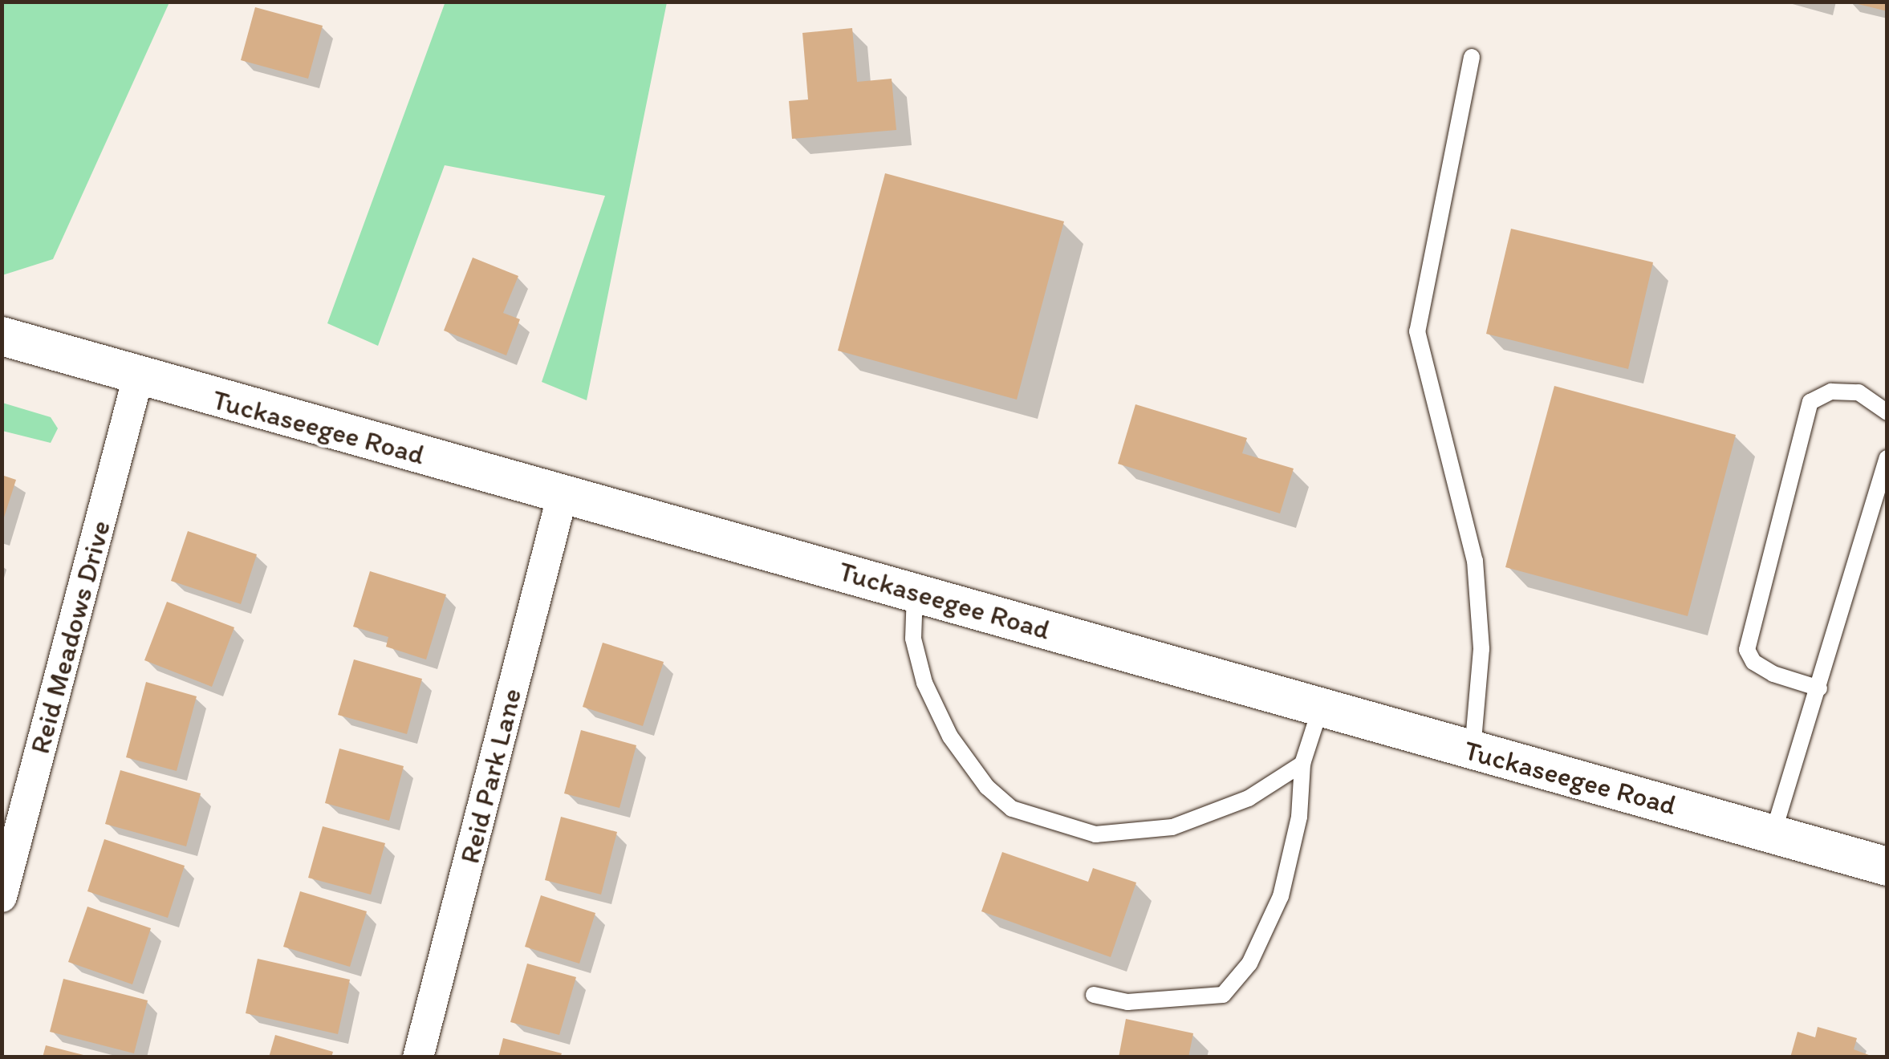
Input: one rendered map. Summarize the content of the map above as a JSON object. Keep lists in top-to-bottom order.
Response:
{
  "streets": {
    "street": ["Tuckaseegee Road", "Reid Meadows Drive", "Reid Park Lane"]
  },
  "crossings": [
    ["Tuckaseegee Road", "Reid Meadows Drive"],
    ["Tuckaseegee Road", "Reid Park Lane"]
  ]
}
